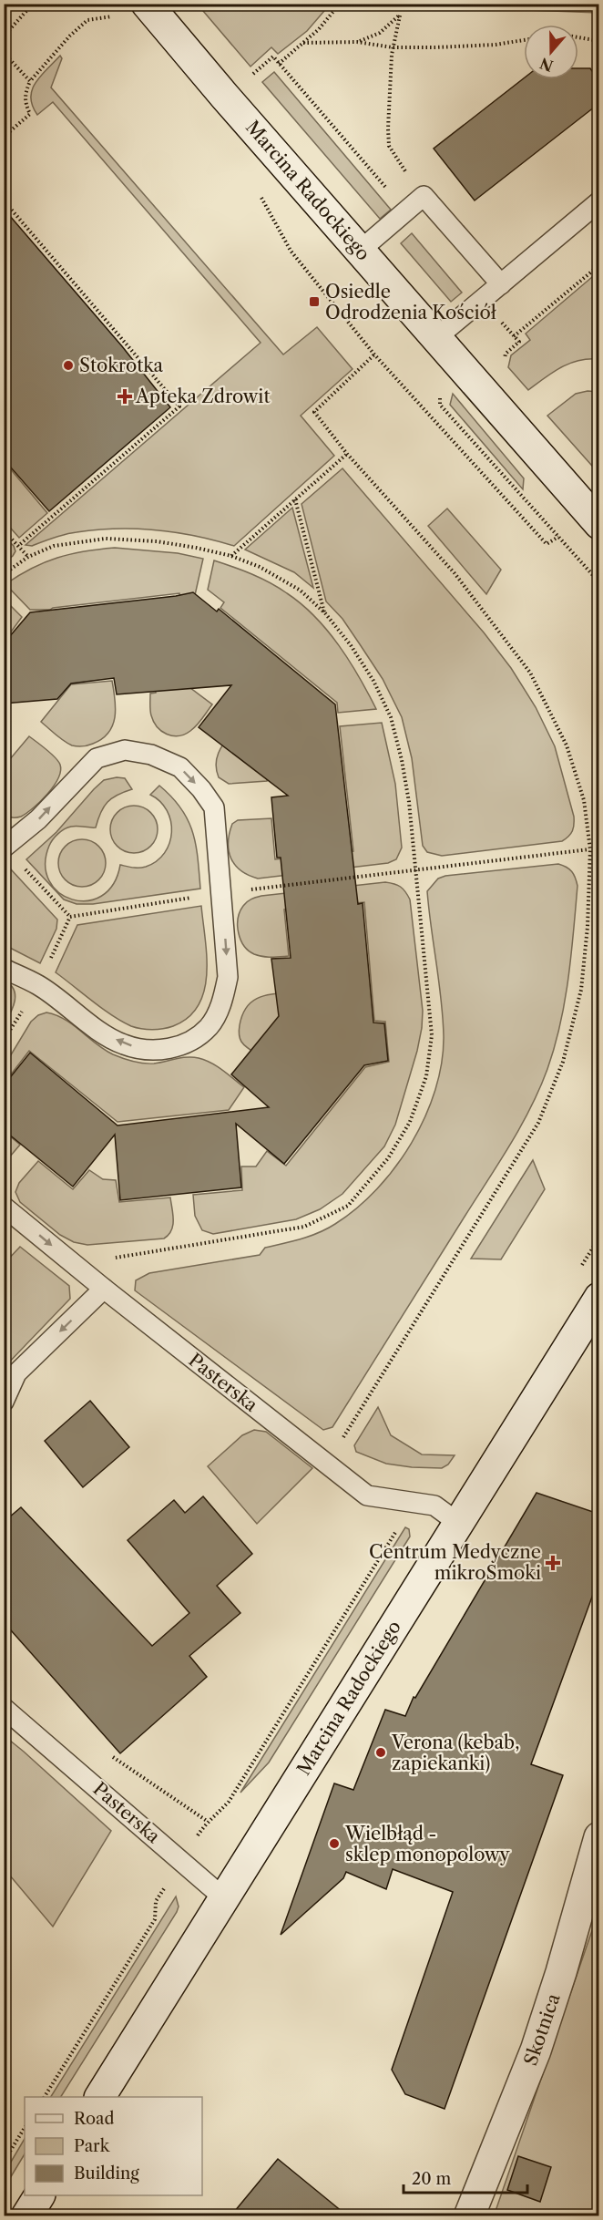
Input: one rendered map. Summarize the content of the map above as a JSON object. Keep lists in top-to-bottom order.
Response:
{
  "streets": {
    "street": ["Marcina Radockiego", "Skotnica"],
    "lane": ["Pasterska"]
  },
  "crossings": [
    ["Marcina Radockiego", "Pasterska"]
  ],
  "places": {
    "transit": ["Osiedle Odrodzenia Kościół"],
    "other": ["Stokrotka", "Verona (kebab, zapiekanki)", "Wielbłąd - sklep monopolowy"],
    "health": ["Apteka Zdrowit", "Centrum Medyczne mikroSmoki"]
  },
  "legend": ["Road", "Park", "Building"],
  "scale_bar": "20 m",
  "north": "bottom"
}
